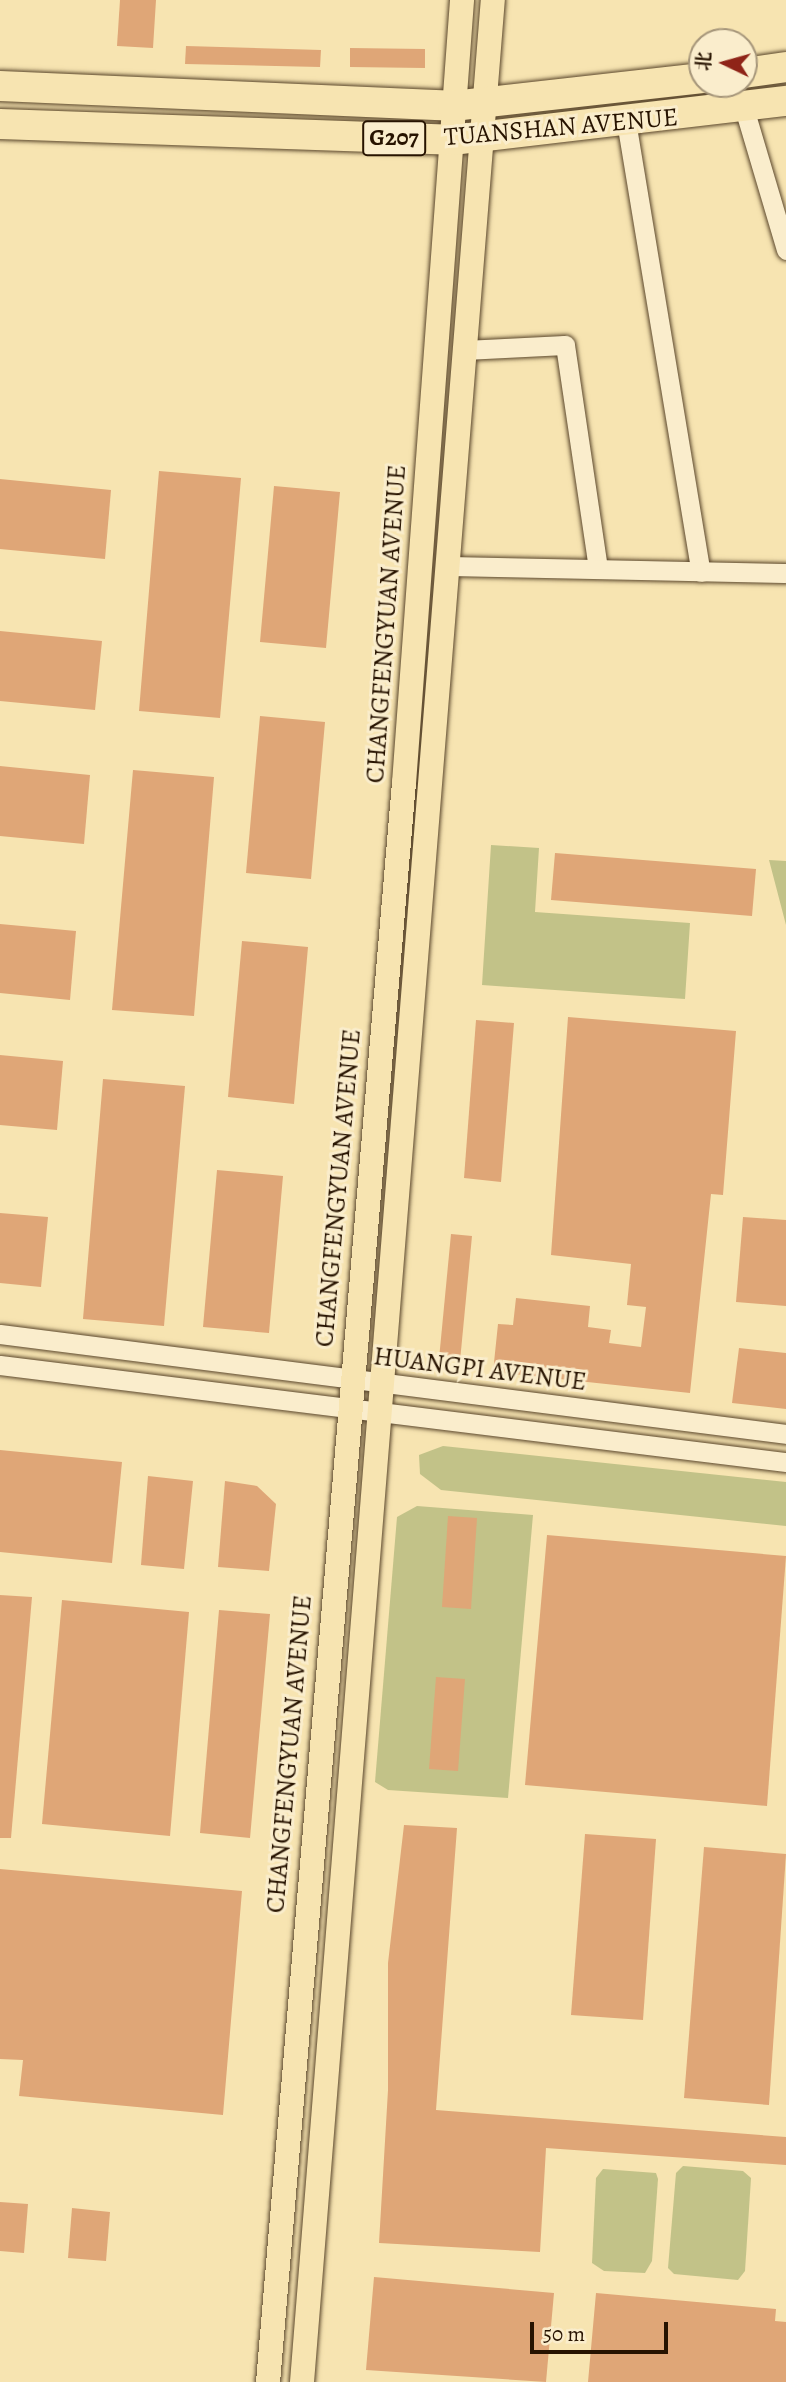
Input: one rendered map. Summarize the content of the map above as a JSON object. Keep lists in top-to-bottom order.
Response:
{
  "streets": {
    "highway": ["TUANSHAN AVENUE", "G207"],
    "main road": ["CHANGFENGYUAN AVENUE"],
    "street": ["HUANGPI AVENUE"]
  },
  "crossings": [
    ["TUANSHAN AVENUE", "CHANGFENGYUAN AVENUE"],
    ["CHANGFENGYUAN AVENUE", "HUANGPI AVENUE"]
  ],
  "scale_bar": "50 m",
  "north": "left"
}
